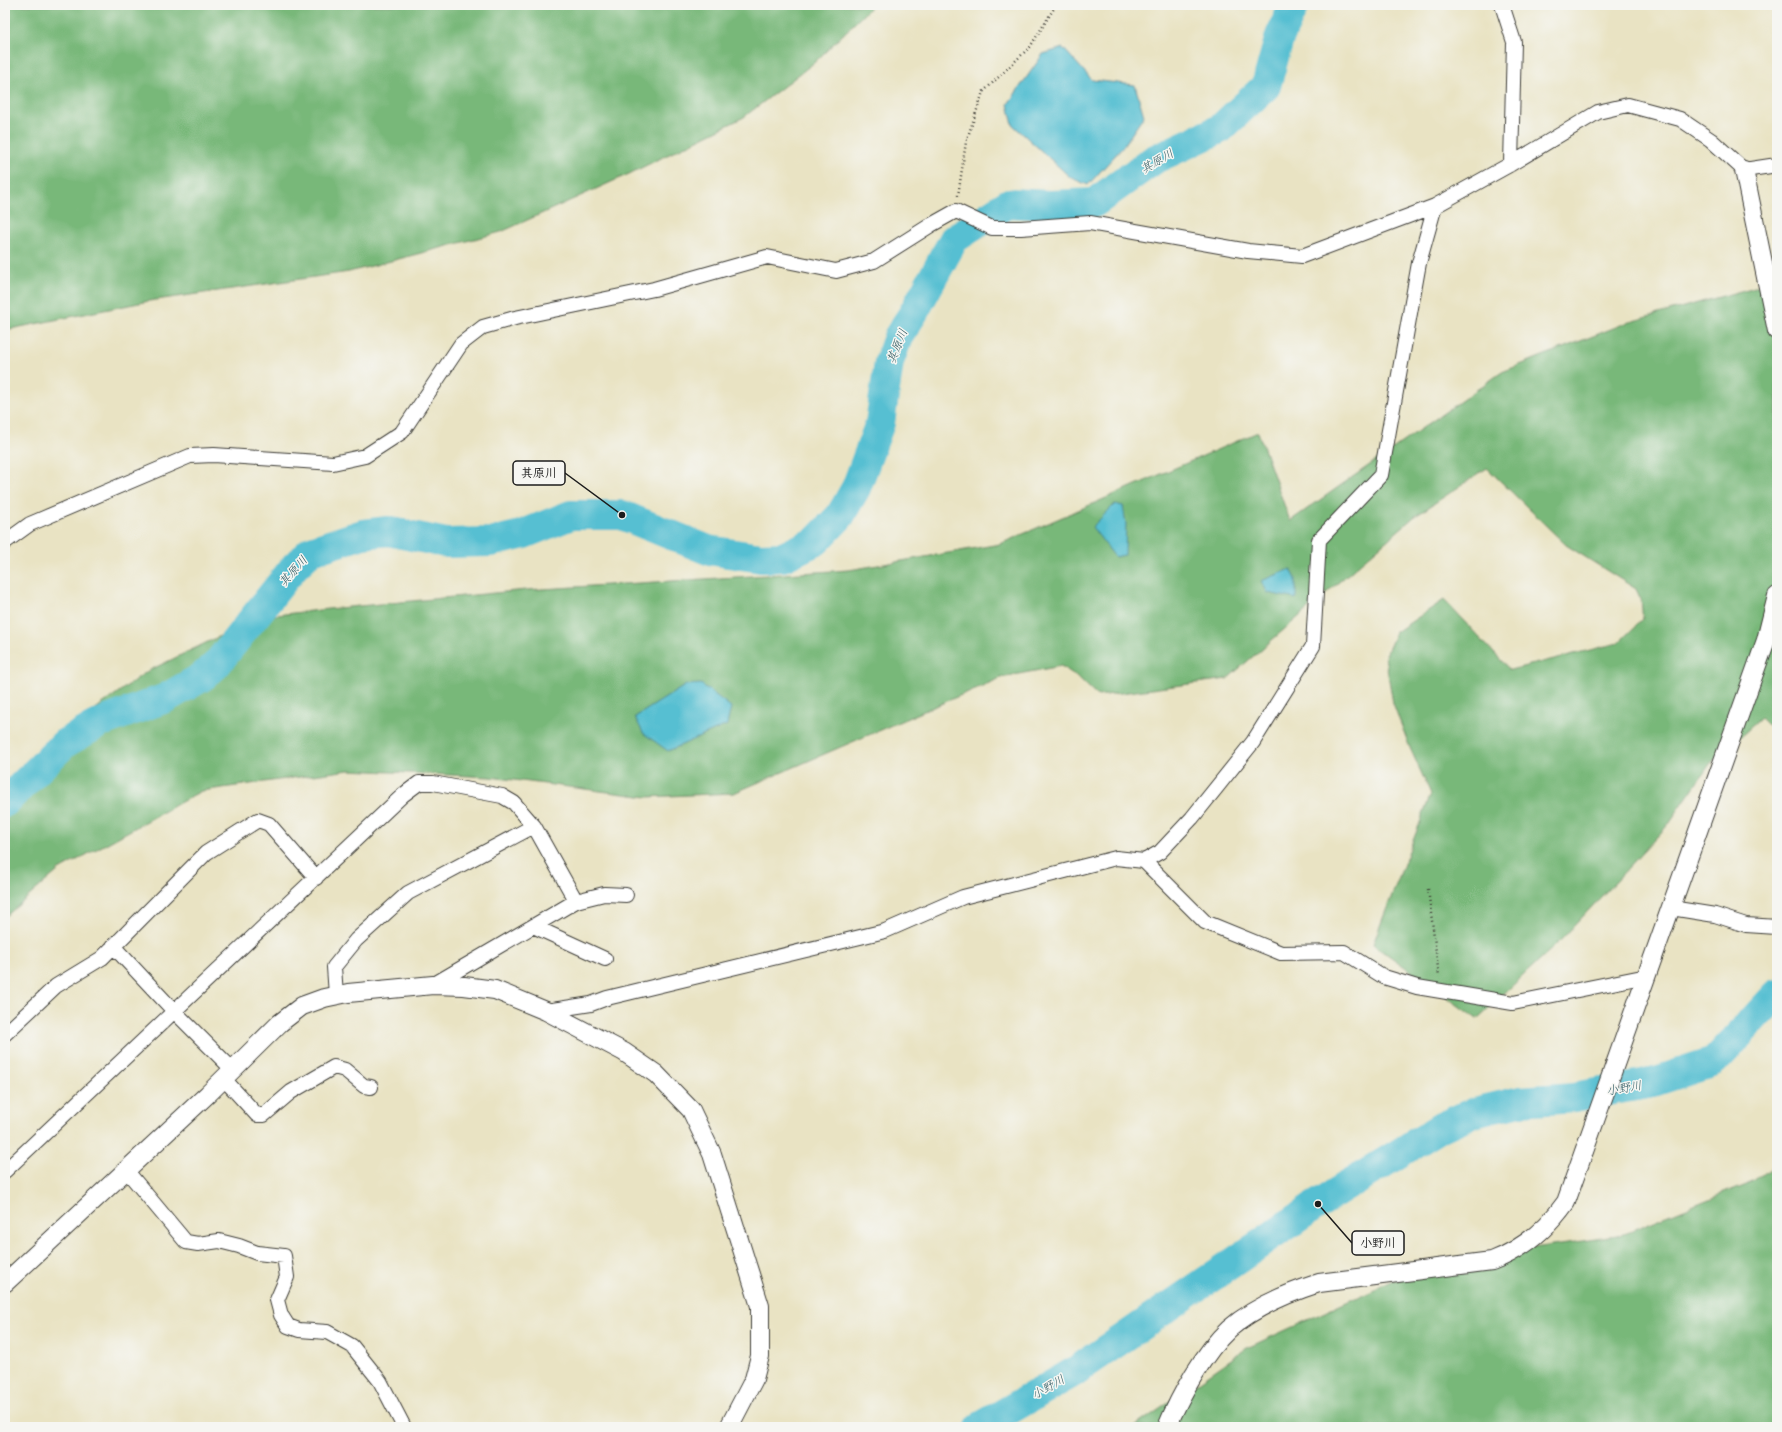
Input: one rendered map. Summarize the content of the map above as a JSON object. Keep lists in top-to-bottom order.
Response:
{
  "water": ["其原川", "小野川"],
  "places": ["其原川", "小野川"]
}
